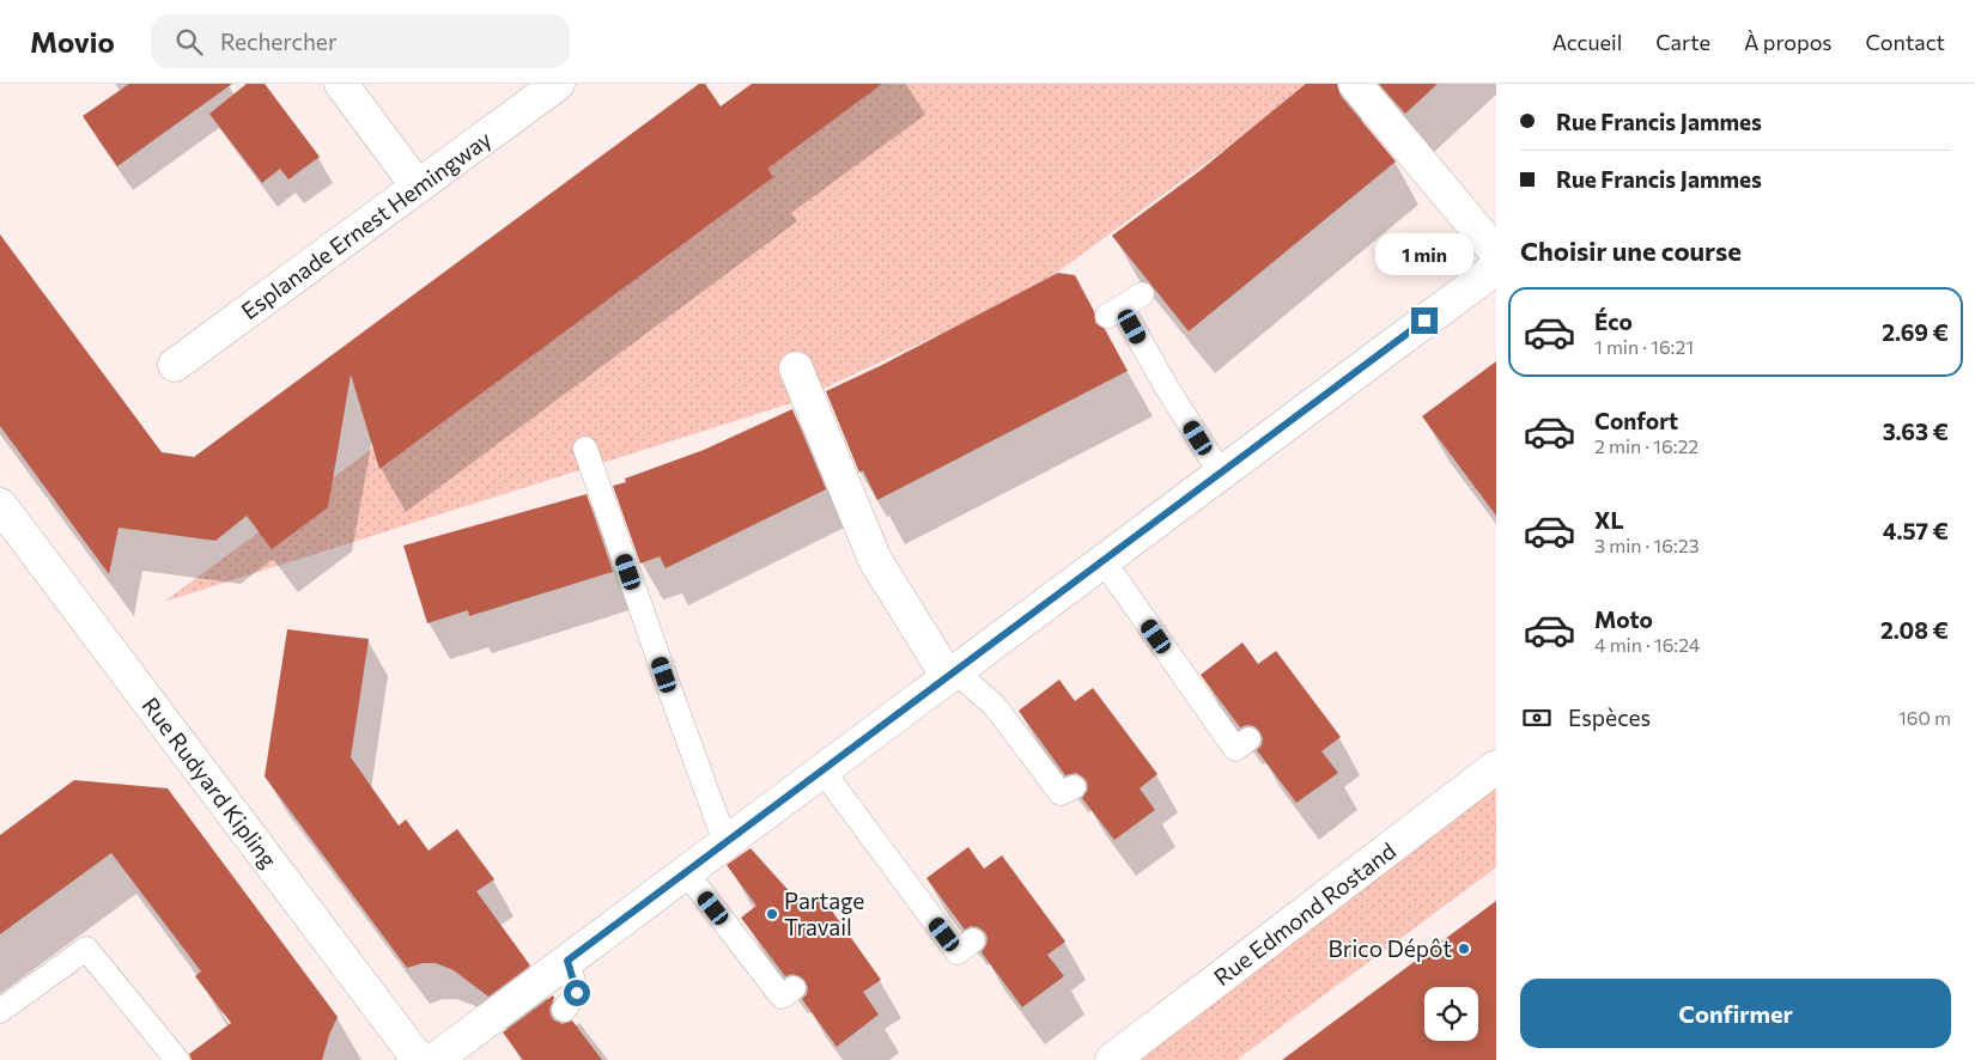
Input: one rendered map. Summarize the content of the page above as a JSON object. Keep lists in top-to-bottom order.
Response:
{
  "streets": {
    "street": ["Esplanade Ernest Hemingway", "Rue Rudyard Kipling", "Rue Edmond Rostand"]
  },
  "places": ["Partage Travail", "Brico Dépôt"],
  "page": {
    "header": "Movio",
    "search": "Rechercher",
    "nav": [
      "Accueil",
      "Carte",
      "À propos",
      "Contact"
    ],
    "banner": ["Rue Francis Jammes", "Rue Francis Jammes"],
    "heading": "Choisir une course",
    "bubble": "1 min",
    "list": [
      {
        "name": "Éco",
        "note": "1 min · 16:21",
        "value": "2.69 €"
      },
      {
        "name": "Confort",
        "note": "2 min · 16:22",
        "value": "3.63 €"
      },
      {
        "name": "XL",
        "note": "3 min · 16:23",
        "value": "4.57 €"
      },
      {
        "name": "Moto",
        "note": "4 min · 16:24",
        "value": "2.08 €"
      }
    ],
    "pay": ["Espèces", "160 m"],
    "buttons": "Confirmer"
  }
}
